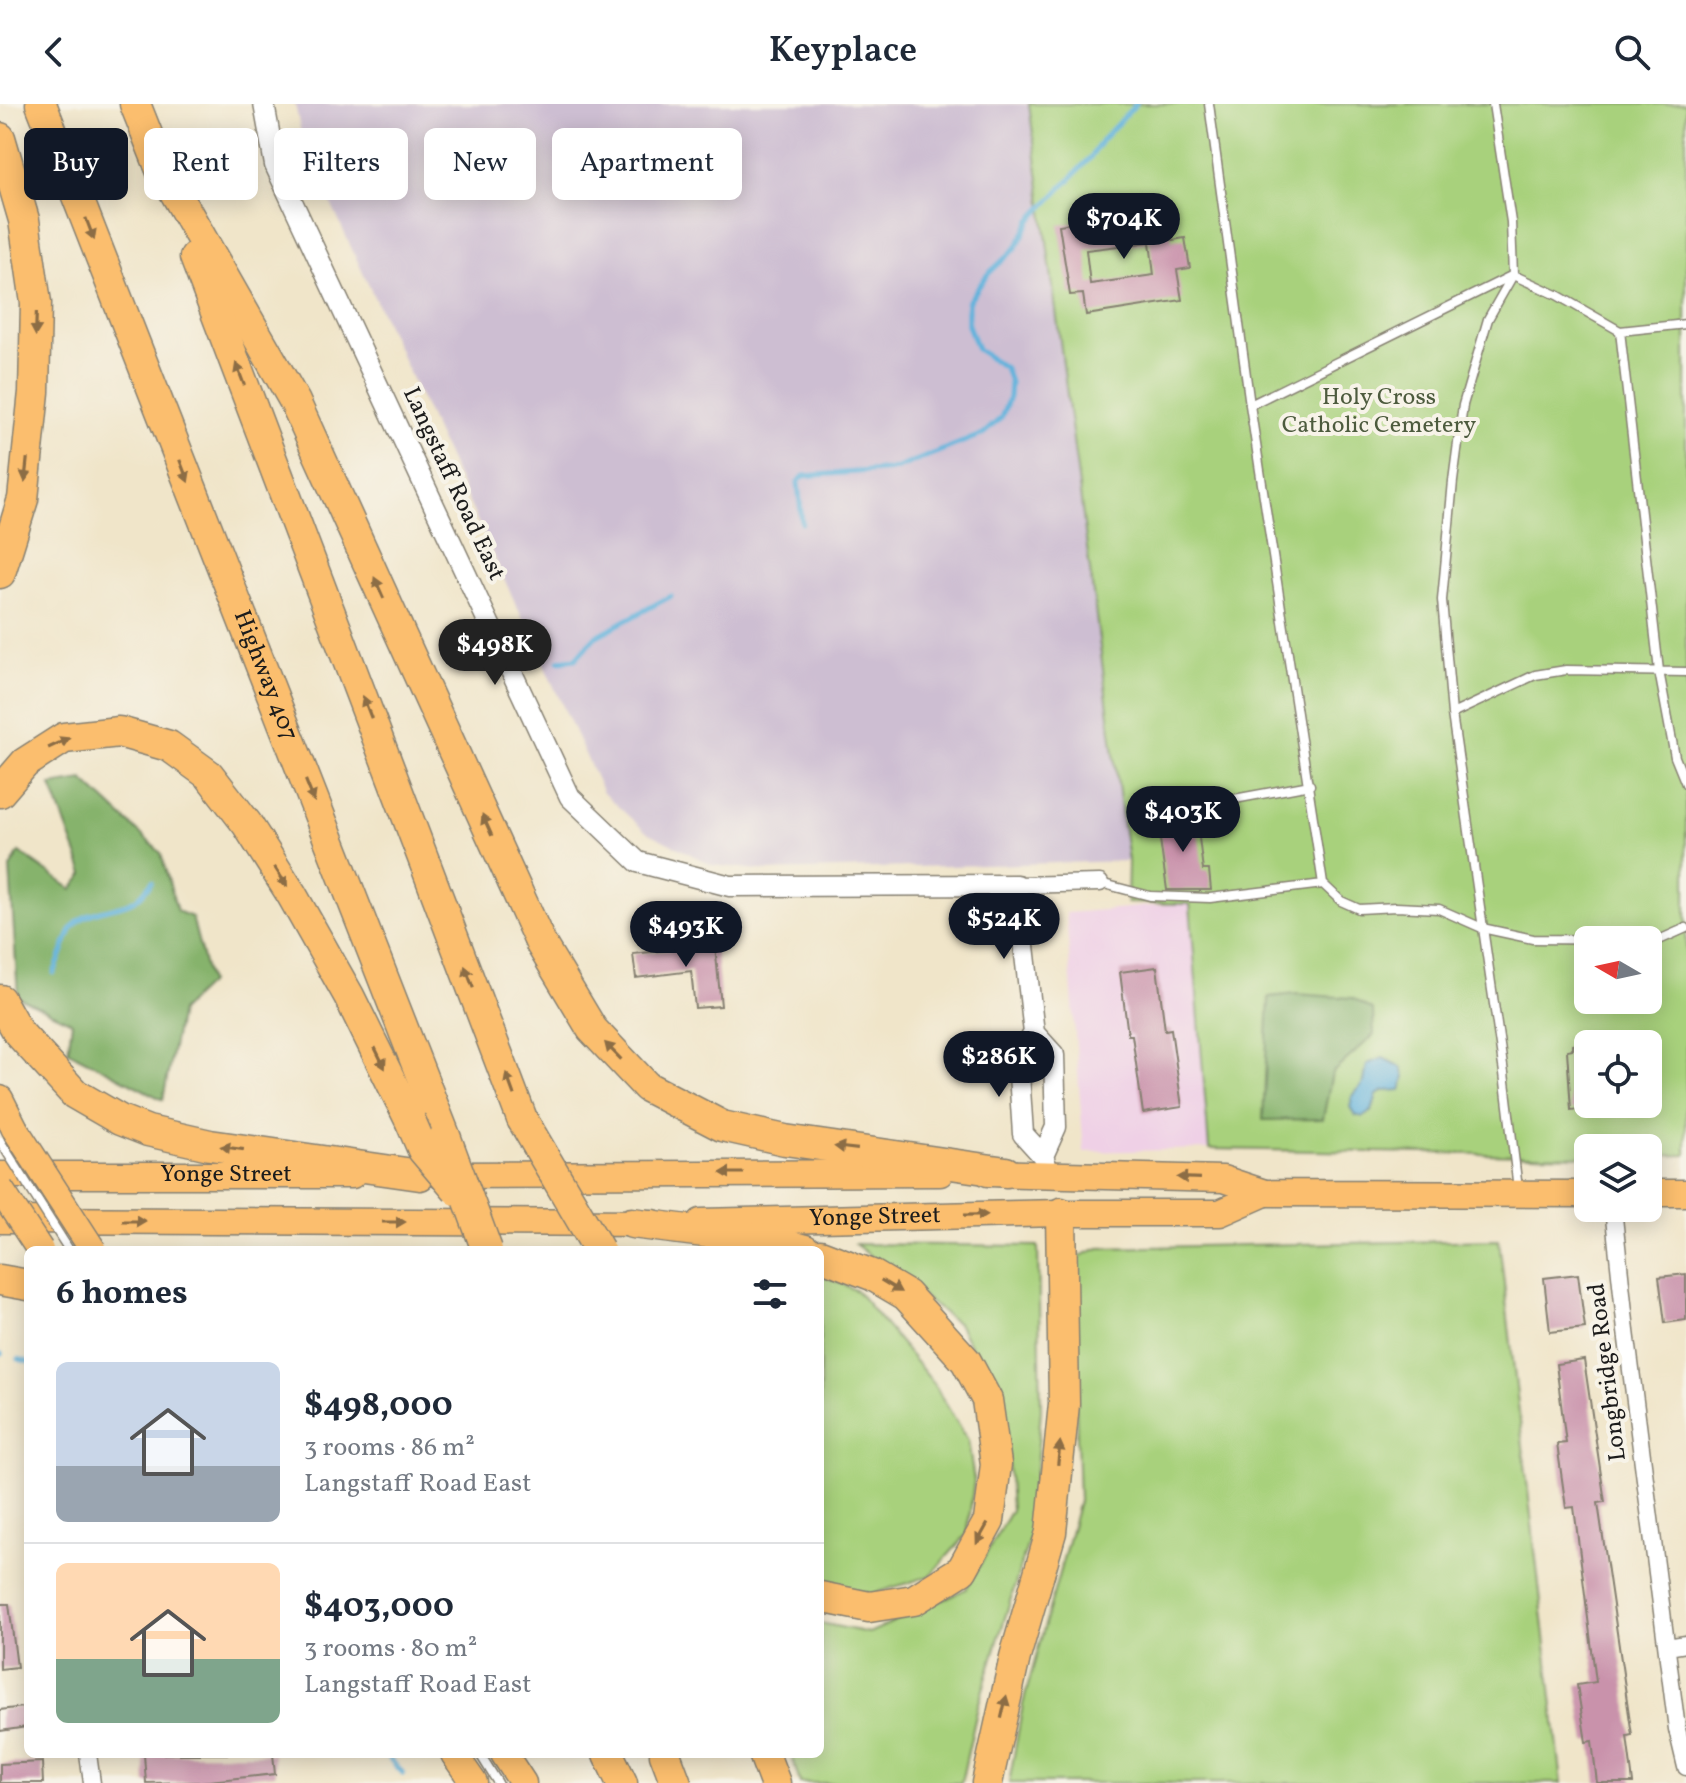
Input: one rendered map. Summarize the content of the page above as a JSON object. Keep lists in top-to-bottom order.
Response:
{
  "streets": {
    "highway": ["Highway 407"],
    "main road": ["Yonge Street"],
    "street": ["Langstaff Road East", "Longbridge Road"]
  },
  "parks": ["Holy Cross Catholic Cemetery"],
  "north": "left",
  "page": {
    "header": "Keyplace",
    "chip": [
      "Buy",
      "Rent",
      "Filters",
      "New",
      "Apartment"
    ],
    "price": [
      "$704K",
      "$498K",
      "$403K",
      "$524K",
      "$493K",
      "$286K"
    ],
    "heading": "6 homes",
    "list": [
      {
        "name": "$498,000",
        "note": "3 rooms · 86 m² · Langstaff Road East"
      },
      {
        "name": "$403,000",
        "note": "3 rooms · 80 m² · Langstaff Road East"
      }
    ]
  }
}
